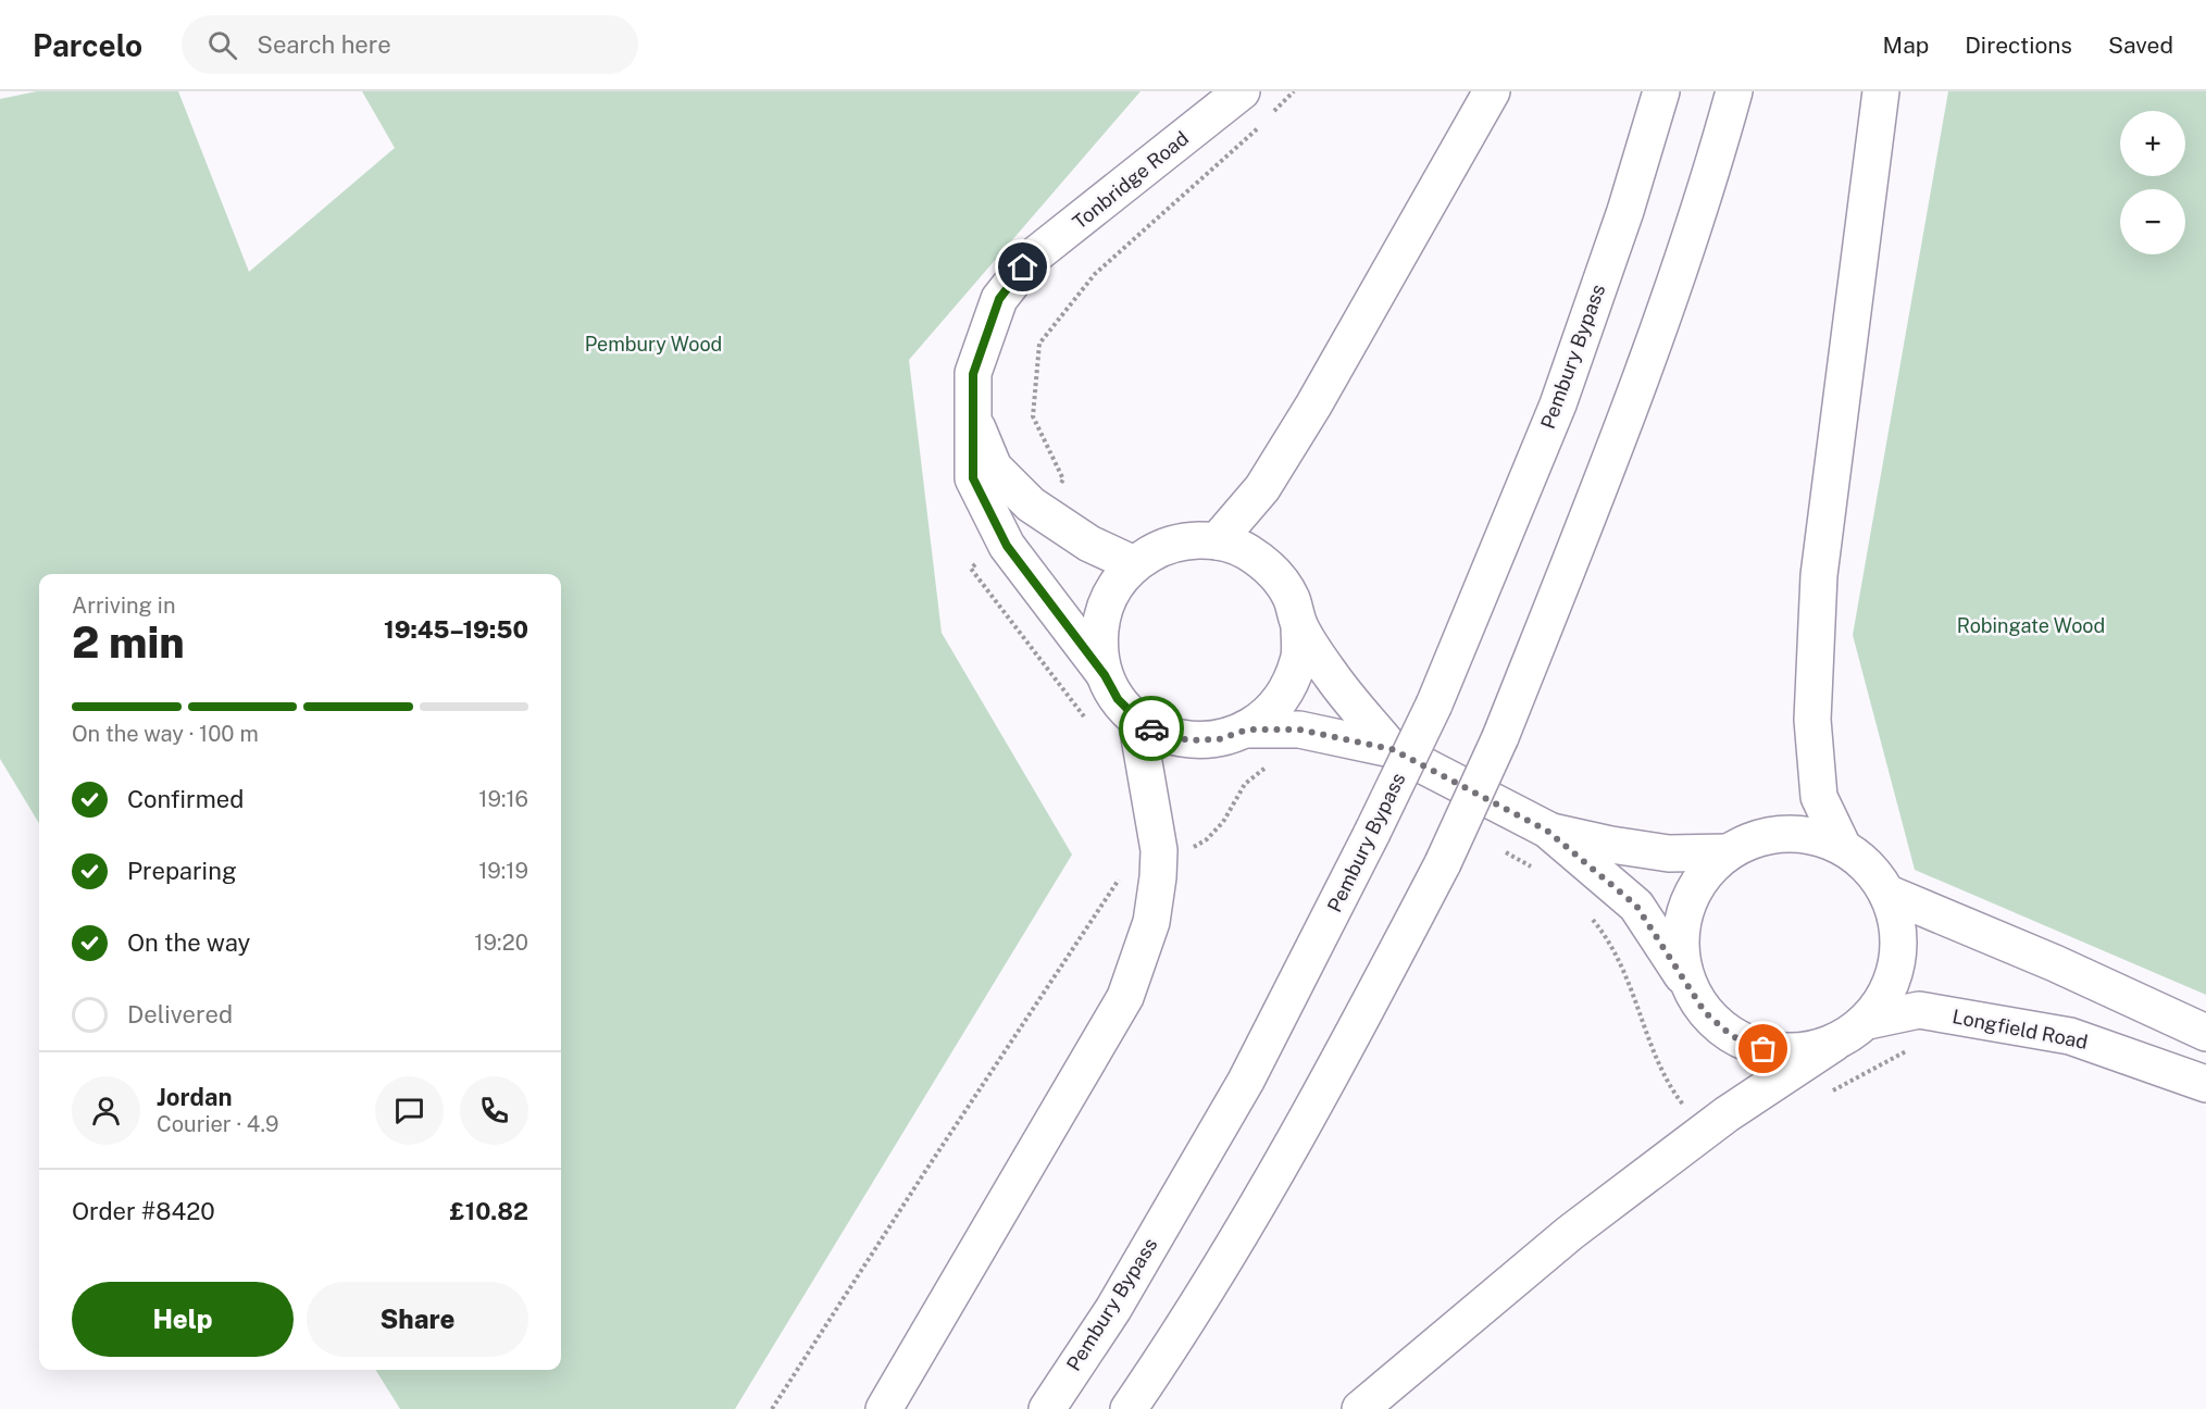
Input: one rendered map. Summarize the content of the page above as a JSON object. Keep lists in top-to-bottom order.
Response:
{
  "streets": {
    "main road": ["Tonbridge Road", "Pembury Bypass", "Longfield Road"]
  },
  "parks": ["Pembury Wood", "Robingate Wood"],
  "page": {
    "header": "Parcelo",
    "search": "Search here",
    "nav": ["Map", "Directions", "Saved"],
    "map_buttons": ["+", "−"],
    "heading": ["2 min", "Arriving in", "19:45–19:50"],
    "panel": [
      "Jordan",
      "Courier · 4.9",
      "Order #8420",
      "£10.82"
    ],
    "bar": "On the way · 100 m",
    "list": [
      ["Confirmed", "19:16"],
      ["Preparing", "19:19"],
      ["On the way", "19:20"],
      "Delivered"
    ],
    "buttons": ["Help", "Share"]
  }
}
